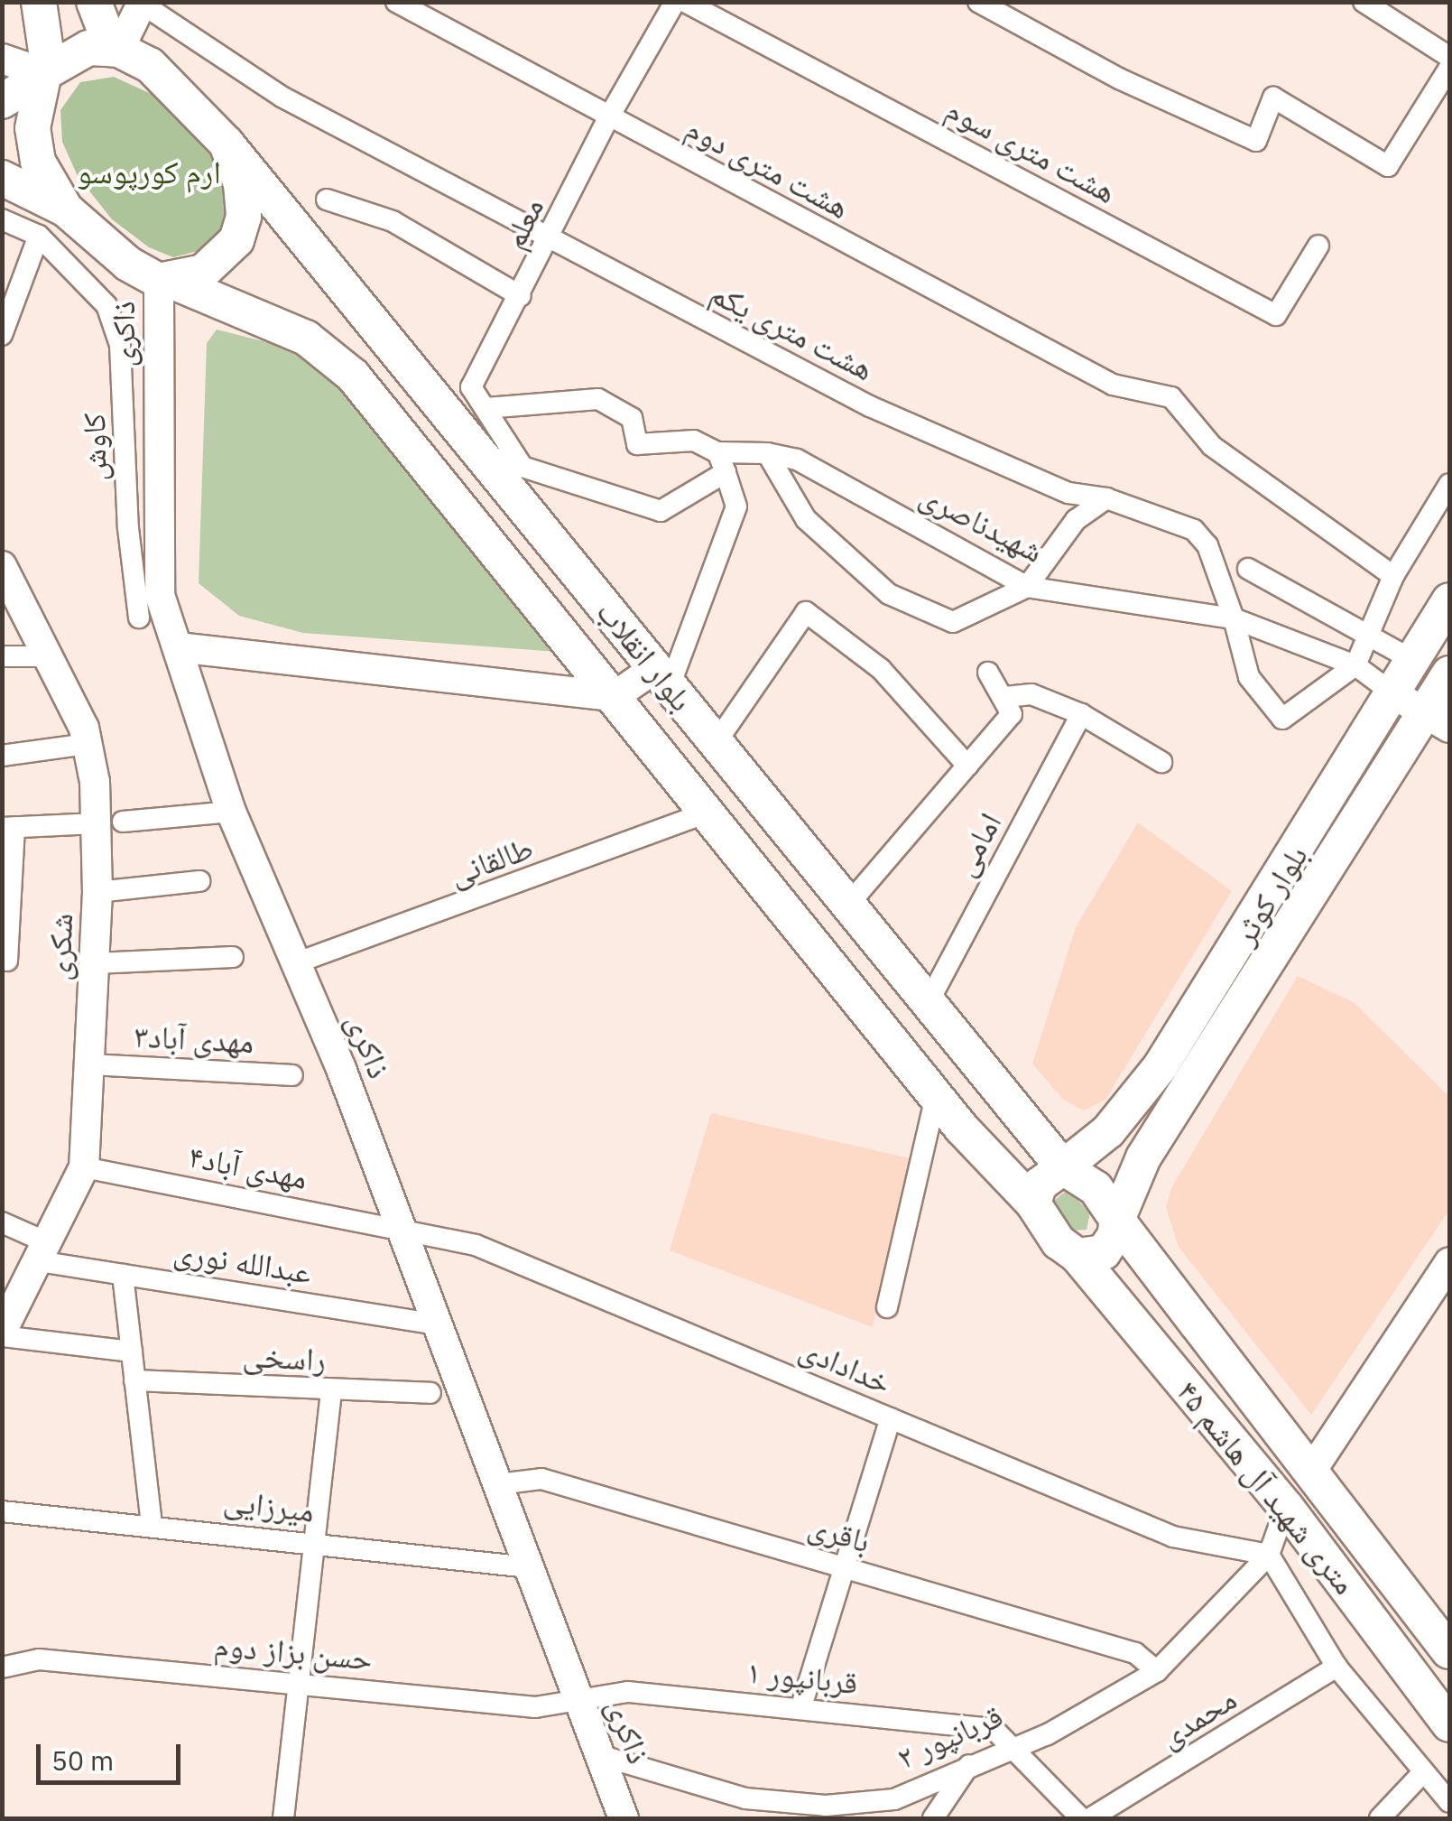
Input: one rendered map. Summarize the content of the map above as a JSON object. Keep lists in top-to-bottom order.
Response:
{
  "streets": {
    "main road": [
      "ذاکری",
      "بلوار انقلاب",
      "بلوار کوثر",
      "شکری",
      "۴۵ متری شهید آل هاشم"
    ],
    "street": [
      "هشت متری سوم",
      "هشت متری دوم",
      "معلم",
      "هشت متری یکم",
      "کاوش",
      "شهید‌ناصری",
      "امامی",
      "طالقانی",
      "مهدی آباد۳",
      "مهدی آباد۴",
      "عبدالله نوری",
      "راسخی",
      "خدادادی",
      "میرزایی",
      "باقری",
      "حسن بزاز دوم",
      "قربانپور ۱",
      "محمدی",
      "قربانپور ۲"
    ]
  },
  "crossings": [
    ["هشت متری دوم", "معلم"],
    ["معلم", "هشت متری یکم"],
    ["معلم", "شهید‌ناصری"],
    ["هشت متری یکم", "شهید‌ناصری"],
    ["ذاکری", "بلوار انقلاب"],
    ["ذاکری", "طالقانی"],
    ["ذاکری", "مهدی آباد۴"],
    ["ذاکری", "عبدالله نوری"],
    ["ذاکری", "خدادادی"],
    ["ذاکری", "میرزایی"],
    ["ذاکری", "باقری"],
    ["ذاکری", "حسن بزاز دوم"],
    ["ذاکری", "قربانپور ۱"],
    ["ذاکری", "قربانپور ۲"],
    ["بلوار انقلاب", "امامی"],
    ["بلوار انقلاب", "طالقانی"],
    ["بلوار انقلاب", "بلوار کوثر"],
    ["بلوار انقلاب", "۴۵ متری شهید آل هاشم"],
    ["بلوار کوثر", "۴۵ متری شهید آل هاشم"],
    ["شکری", "مهدی آباد۳"],
    ["شکری", "مهدی آباد۴"],
    ["شکری", "عبدالله نوری"],
    ["مهدی آباد۴", "خدادادی"],
    ["خدادادی", "قربانپور ۲"],
    ["باقری", "قربانپور ۲"],
    ["حسن بزاز دوم", "قربانپور ۱"],
    ["قربانپور ۱", "قربانپور ۲"]
  ],
  "parks": ["ارم کورپوسو"],
  "scale_bar": "50 m"
}
